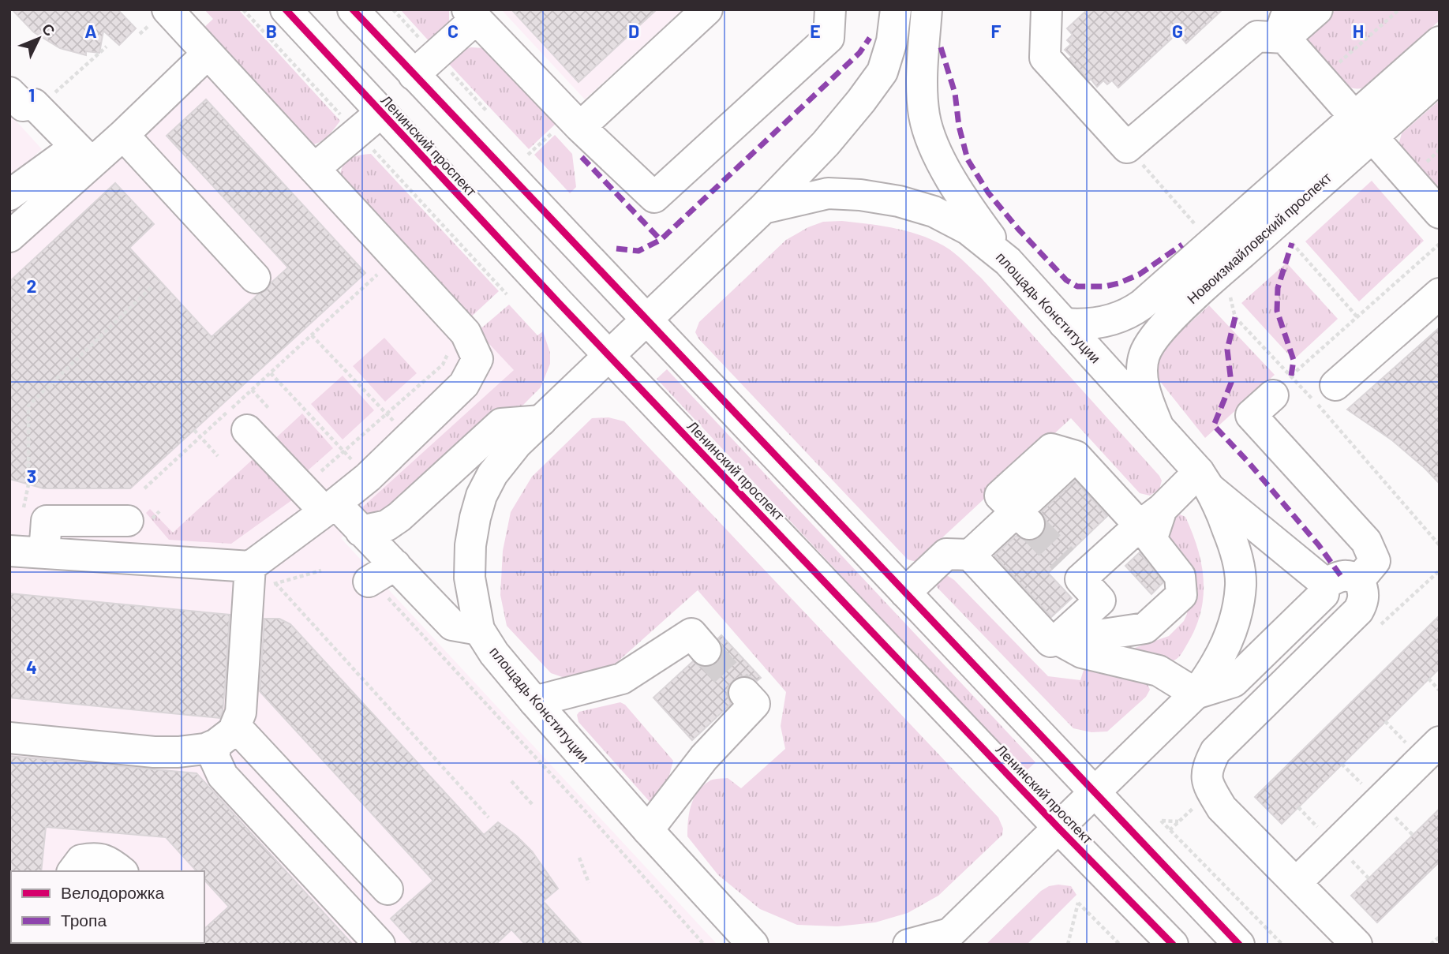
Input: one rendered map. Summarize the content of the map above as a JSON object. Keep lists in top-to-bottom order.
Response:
{
  "streets": {
    "main road": ["Ленинский проспект", "Новоизмайловский проспект", "площадь Конституции"]
  },
  "crossings": [
    ["Ленинский проспект", "площадь Конституции"],
    ["Новоизмайловский проспект", "площадь Конституции"]
  ],
  "legend": ["Велодорожка", "Тропа"],
  "north": "top right",
  "grid": {
    "columns": [
      "A",
      "B",
      "C",
      "D",
      "E",
      "F",
      "G",
      "H"
    ],
    "rows": [
      "1",
      "2",
      "3",
      "4"
    ]
  }
}
